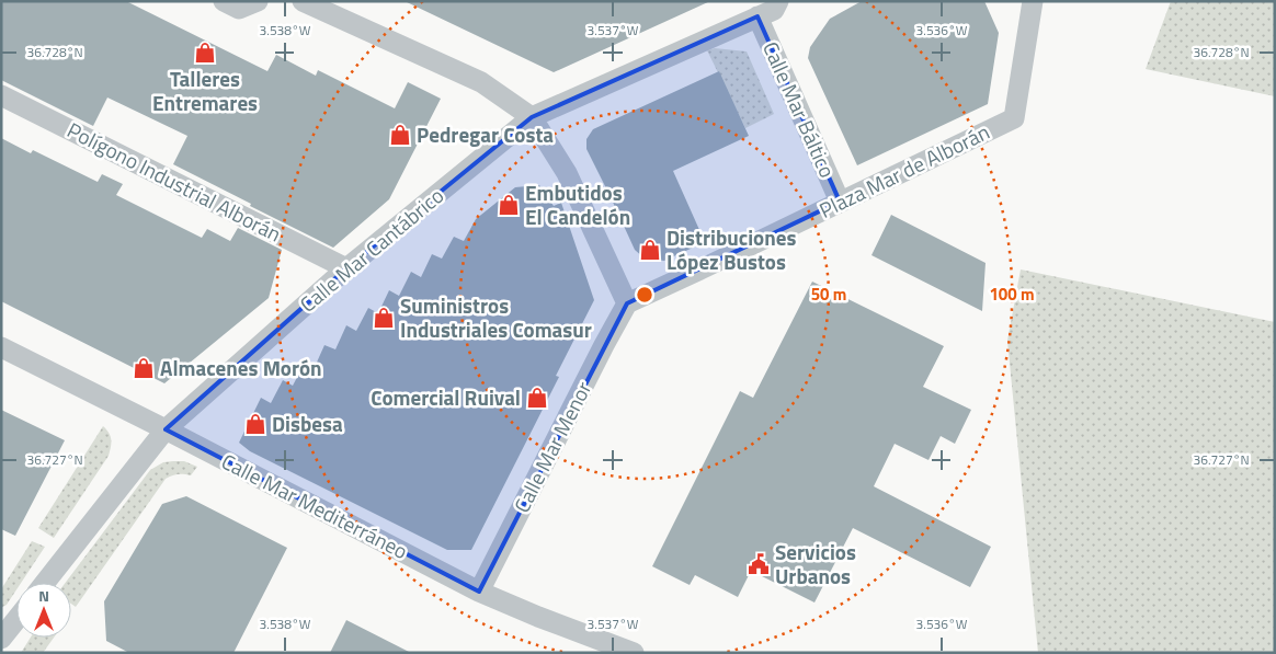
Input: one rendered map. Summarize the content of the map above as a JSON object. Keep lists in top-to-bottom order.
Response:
{
  "streets": {
    "street": [
      "Calle Mar Báltico",
      "Plaza Mar de Alborán",
      "Polígono Industrial Alborán",
      "Calle Mar Cantábrico",
      "Calle Mar Menor",
      "Calle Mar Mediterráneo"
    ]
  },
  "crossings": [
    ["Calle Mar Báltico", "Plaza Mar de Alborán"],
    ["Calle Mar Báltico", "Calle Mar Cantábrico"],
    ["Plaza Mar de Alborán", "Calle Mar Menor"],
    ["Polígono Industrial Alborán", "Calle Mar Cantábrico"],
    ["Calle Mar Cantábrico", "Calle Mar Mediterráneo"],
    ["Calle Mar Menor", "Calle Mar Mediterráneo"]
  ],
  "places": {
    "shop": [
      "Talleres Entremares",
      "Pedregar Costa",
      "Embutidos El Candelón",
      "Distribuciones López Bustos",
      "Suministros Industriales Comasur",
      "Almacenes Morón",
      "Comercial Ruival",
      "Disbesa"
    ],
    "public building": ["Servicios Urbanos"]
  },
  "north": "top",
  "coordinates": [
    "3.538°W",
    "3.537°W",
    "3.536°W",
    "36.728°N",
    "36.727°N"
  ],
  "rings": ["50 m", "100 m"]
}
